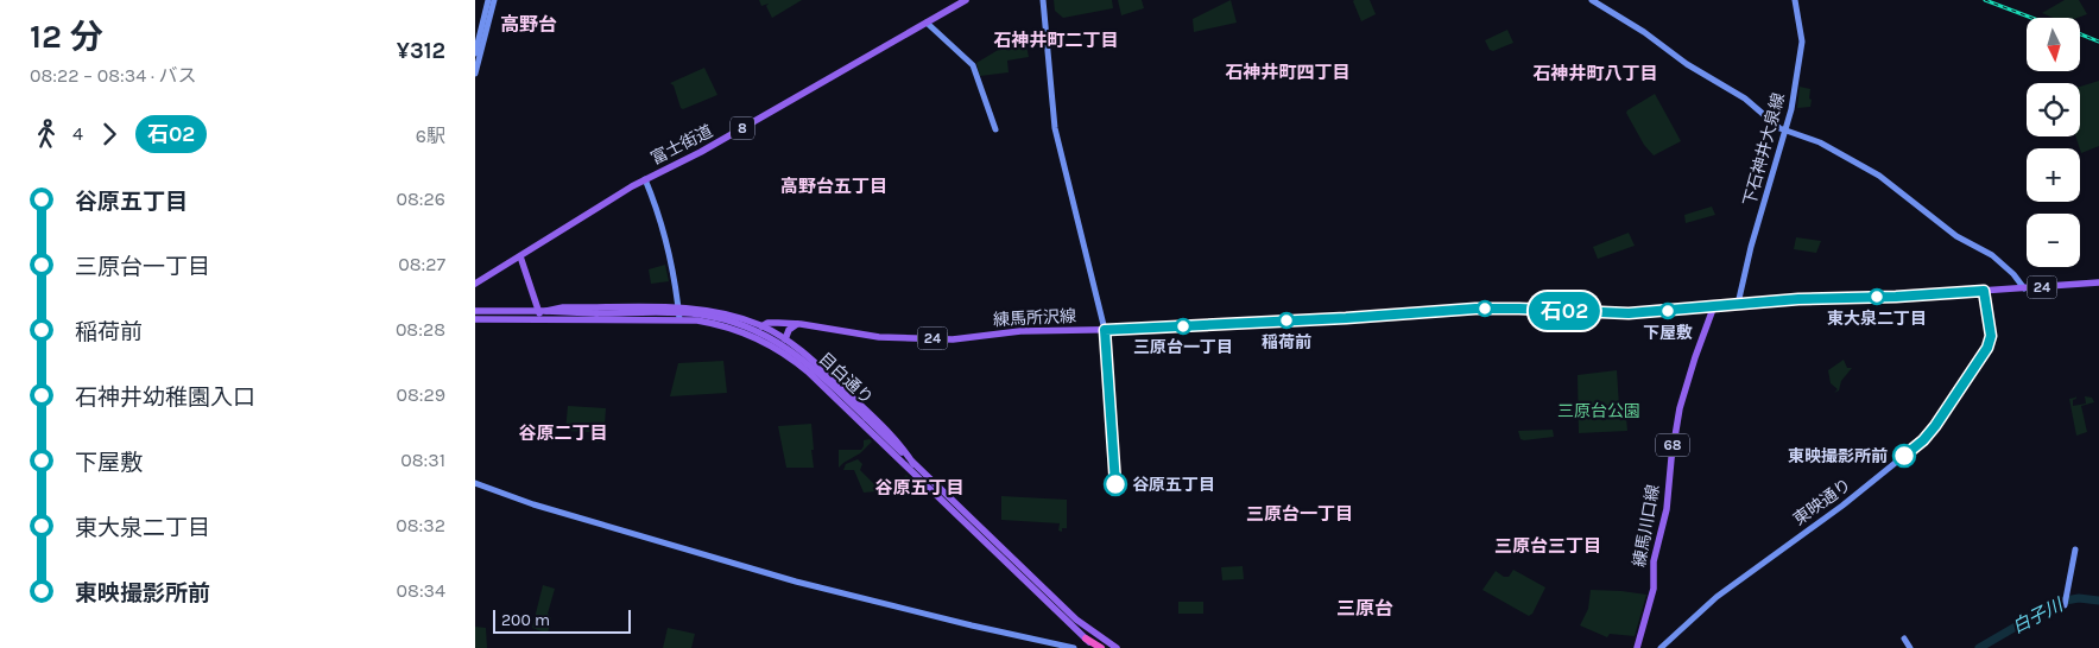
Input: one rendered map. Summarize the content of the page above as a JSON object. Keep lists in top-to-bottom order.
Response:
{
  "streets": {
    "main road": [
      "8",
      "富士街道",
      "24",
      "練馬所沢線",
      "目白通り",
      "68",
      "練馬川口線"
    ],
    "street": ["下石神井大泉線", "東映通り"]
  },
  "crossings": [
    ["下石神井大泉線", "24"],
    ["下石神井大泉線", "練馬所沢線"],
    ["24", "練馬所沢線"],
    ["24", "目白通り"],
    ["24", "東映通り"],
    ["練馬所沢線", "練馬川口線"]
  ],
  "districts": [
    "高野台",
    "石神井町二丁目",
    "石神井町四丁目",
    "石神井町八丁目",
    "高野台五丁目",
    "谷原二丁目",
    "谷原五丁目",
    "三原台一丁目",
    "三原台三丁目",
    "三原台"
  ],
  "water": ["白子川"],
  "parks": ["三原台公園"],
  "places": [
    "東大泉二丁目",
    "下屋敷",
    "稲荷前",
    "三原台一丁目",
    "東映撮影所前",
    "谷原五丁目"
  ],
  "lines": ["bus line 石02"],
  "scale_bar": "200 m",
  "north": "bottom",
  "page": {
    "heading": ["12 分", "08:22 – 08:34 · バス", "¥312"],
    "on_map": "石02",
    "map_buttons": ["+", "−"],
    "legs": ["4", "石02", "6駅"],
    "list": [
      {
        "name": "谷原五丁目",
        "value": "08:26"
      },
      {
        "name": "三原台一丁目",
        "value": "08:27"
      },
      {
        "name": "稲荷前",
        "value": "08:28"
      },
      {
        "name": "石神井幼稚園入口",
        "value": "08:29"
      },
      {
        "name": "下屋敷",
        "value": "08:31"
      },
      {
        "name": "東大泉二丁目",
        "value": "08:32"
      },
      {
        "name": "東映撮影所前",
        "value": "08:34"
      }
    ],
    "scale": "200 m"
  }
}
